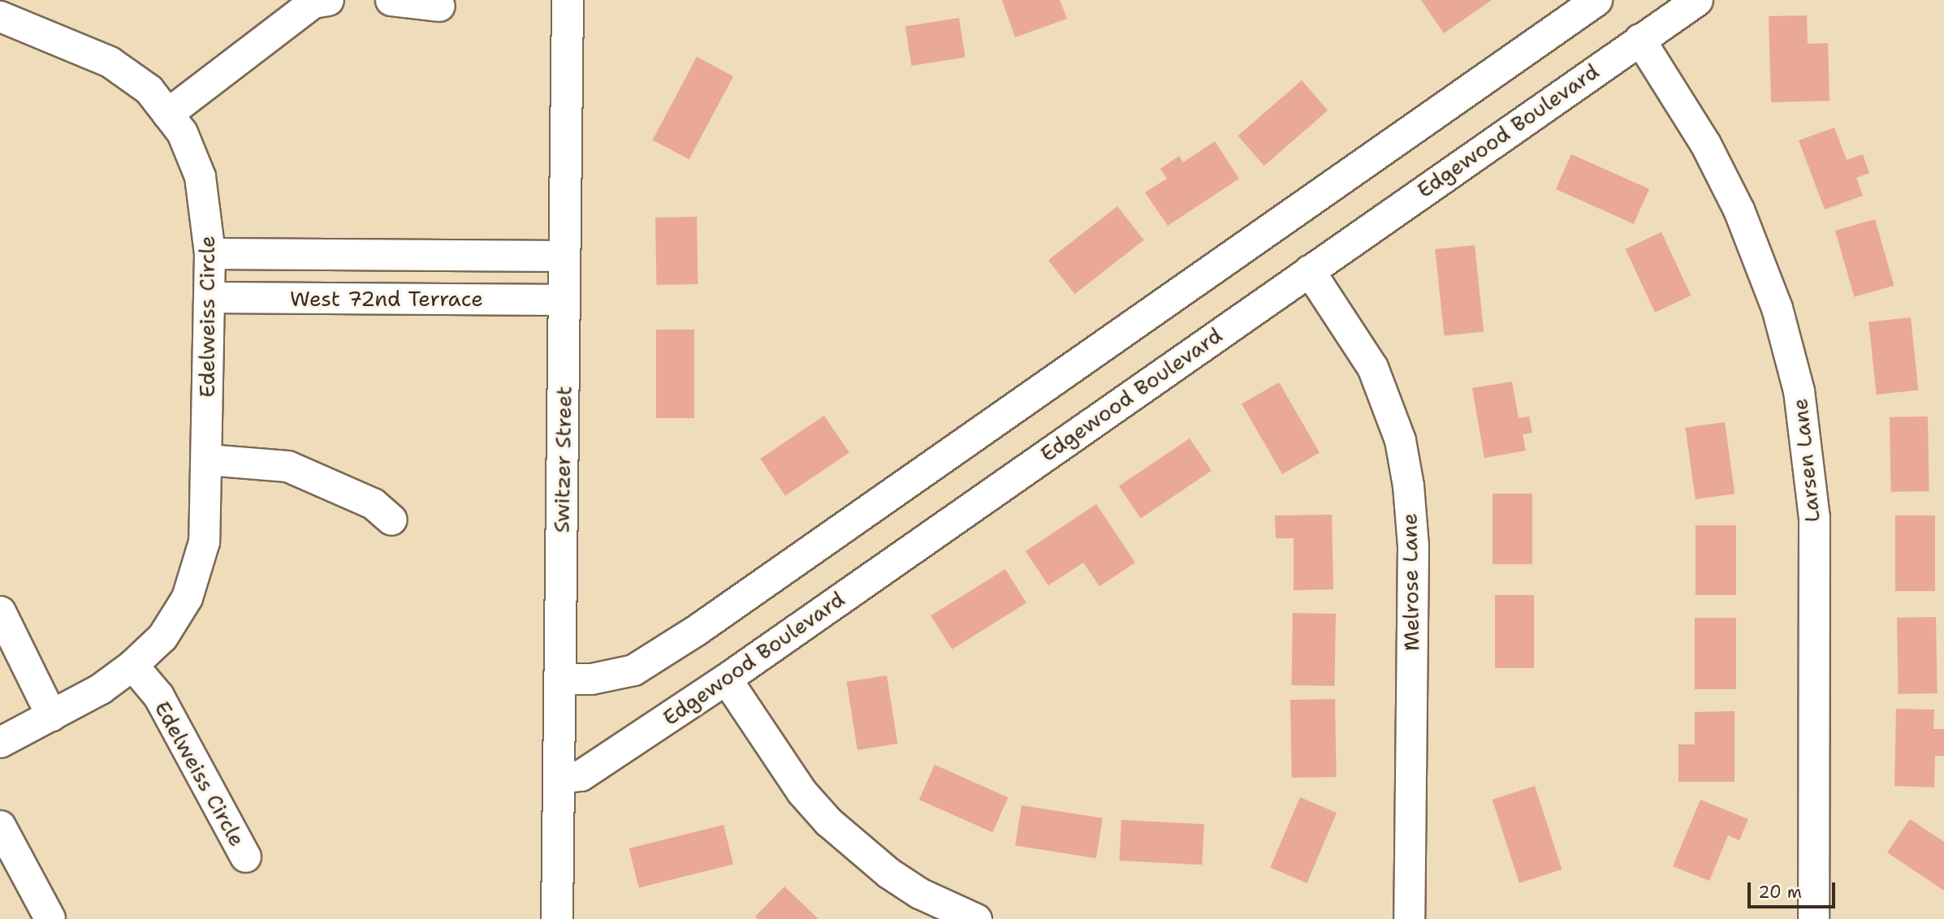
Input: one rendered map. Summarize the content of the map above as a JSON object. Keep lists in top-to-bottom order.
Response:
{
  "streets": {
    "street": [
      "Edgewood Boulevard",
      "West 72nd Terrace",
      "Edelweiss Circle",
      "Switzer Street",
      "Larsen Lane",
      "Melrose Lane"
    ]
  },
  "crossings": [
    ["Edgewood Boulevard", "Switzer Street"],
    ["Edgewood Boulevard", "Larsen Lane"],
    ["Edgewood Boulevard", "Melrose Lane"],
    ["West 72nd Terrace", "Edelweiss Circle"],
    ["West 72nd Terrace", "Switzer Street"]
  ],
  "scale_bar": "20 m"
}
